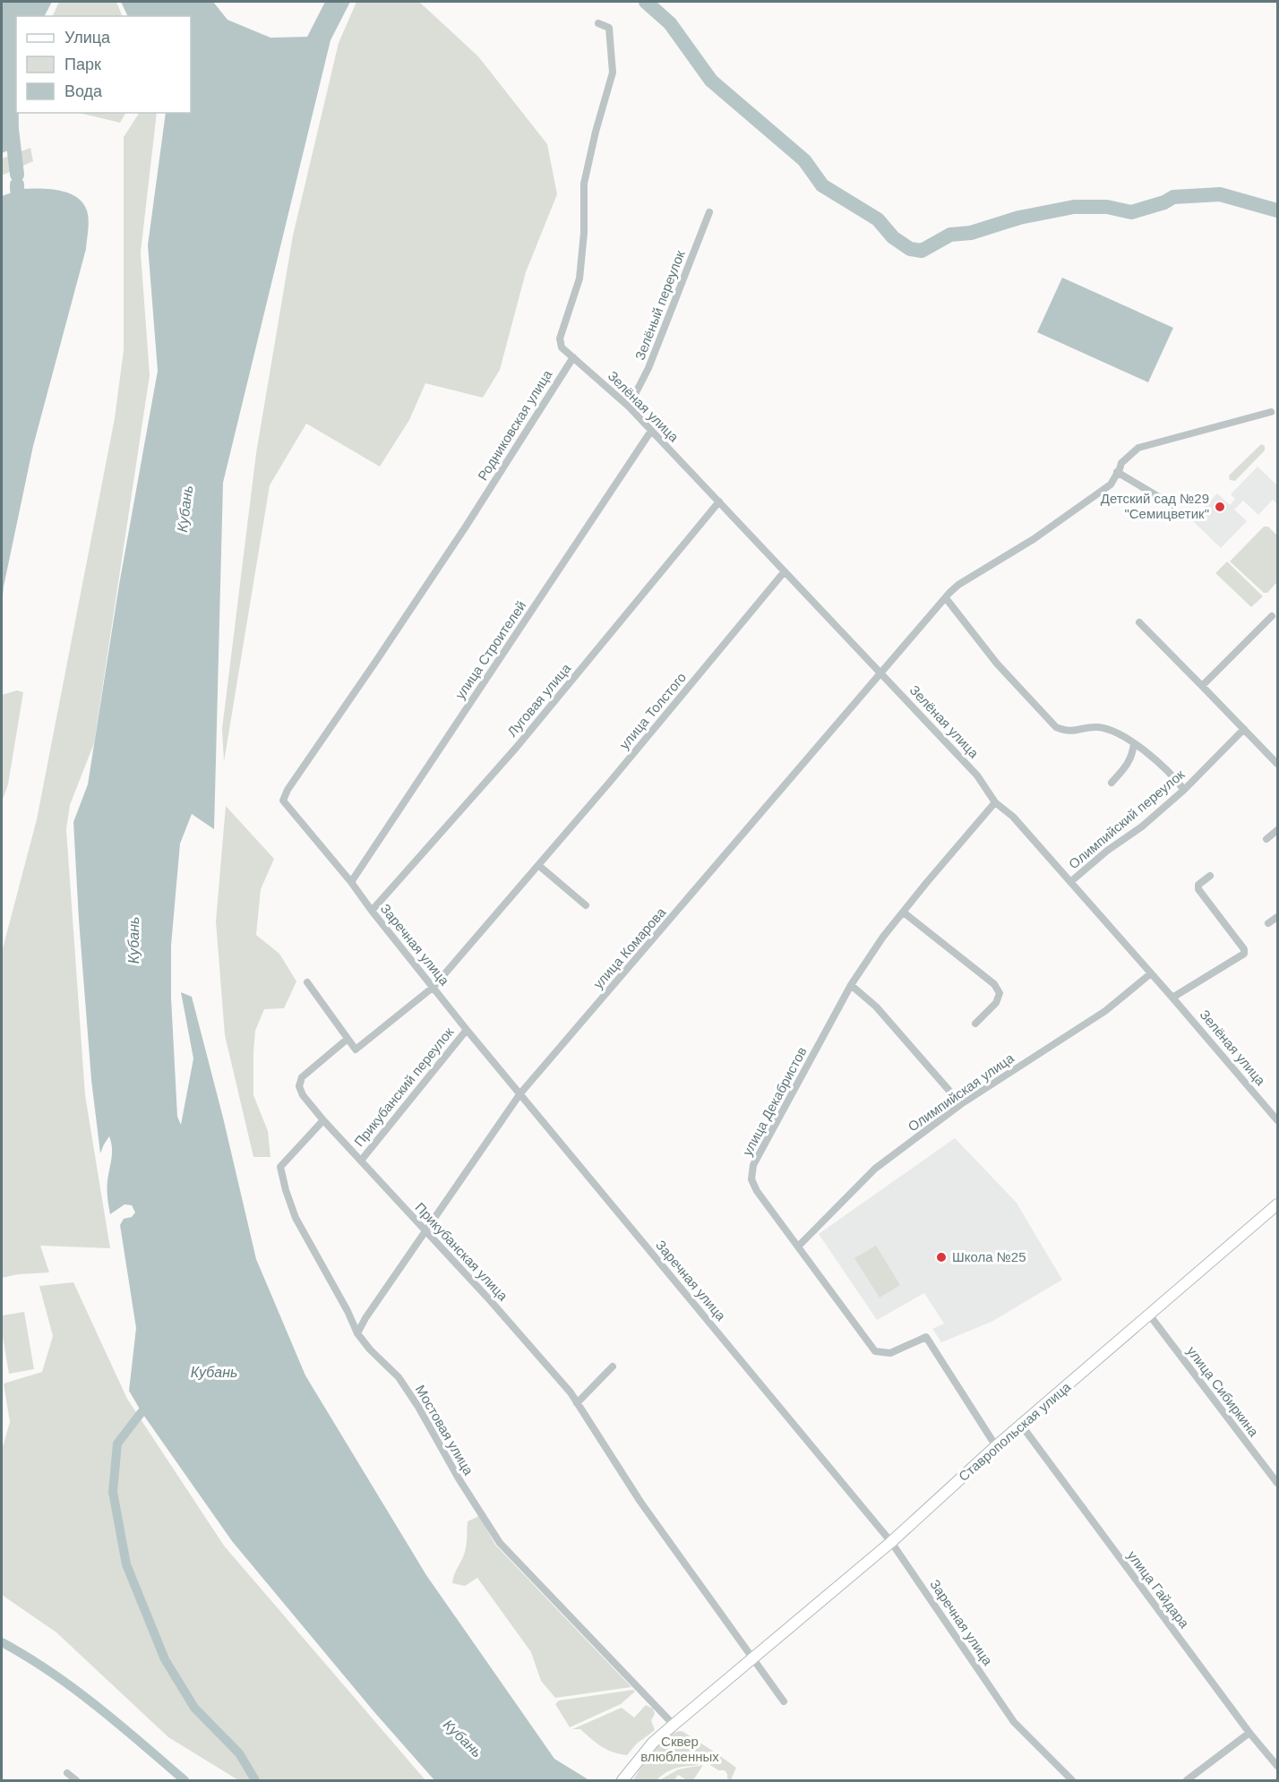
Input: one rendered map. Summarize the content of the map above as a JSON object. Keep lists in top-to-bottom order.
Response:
{
  "streets": {
    "main road": ["Ставропольская улица"],
    "street": [
      "Зелёный переулок",
      "Зелёная улица",
      "Родниковская улица",
      "улица Строителей",
      "Луговая улица",
      "улица Толстого",
      "Олимпийский переулок",
      "Заречная улица",
      "улица Комарова",
      "Прикубанский переулок",
      "Олимпийская улица",
      "улица Декабристов",
      "Прикубанская улица",
      "улица Сибиркина",
      "Мостовая улица",
      "улица Гайдара"
    ]
  },
  "crossings": [
    ["Зелёный переулок", "Зелёная улица"],
    ["Зелёная улица", "Родниковская улица"],
    ["Зелёная улица", "улица Строителей"],
    ["Зелёная улица", "Луговая улица"],
    ["Зелёная улица", "улица Толстого"],
    ["Зелёная улица", "Олимпийский переулок"],
    ["Зелёная улица", "улица Комарова"],
    ["Зелёная улица", "Олимпийская улица"],
    ["Зелёная улица", "улица Декабристов"],
    ["Родниковская улица", "Заречная улица"],
    ["улица Строителей", "Заречная улица"],
    ["Луговая улица", "Заречная улица"],
    ["улица Толстого", "Заречная улица"],
    ["улица Толстого", "Прикубанская улица"],
    ["Заречная улица", "улица Комарова"],
    ["Заречная улица", "Прикубанский переулок"],
    ["Заречная улица", "Ставропольская улица"],
    ["улица Комарова", "Прикубанская улица"],
    ["улица Комарова", "Мостовая улица"],
    ["Прикубанский переулок", "Прикубанская улица"],
    ["Олимпийская улица", "улица Декабристов"],
    ["улица Декабристов", "Ставропольская улица"],
    ["Прикубанская улица", "Мостовая улица"],
    ["Прикубанская улица", "Ставропольская улица"],
    ["улица Сибиркина", "Ставропольская улица"],
    ["Мостовая улица", "Ставропольская улица"],
    ["Ставропольская улица", "улица Гайдара"]
  ],
  "water": ["Кубань"],
  "parks": ["Сквер влюбленных"],
  "places": ["Детский сад №29 \"Семицветик\"", "Школа №25"],
  "legend": ["Улица", "Парк", "Вода"]
}
